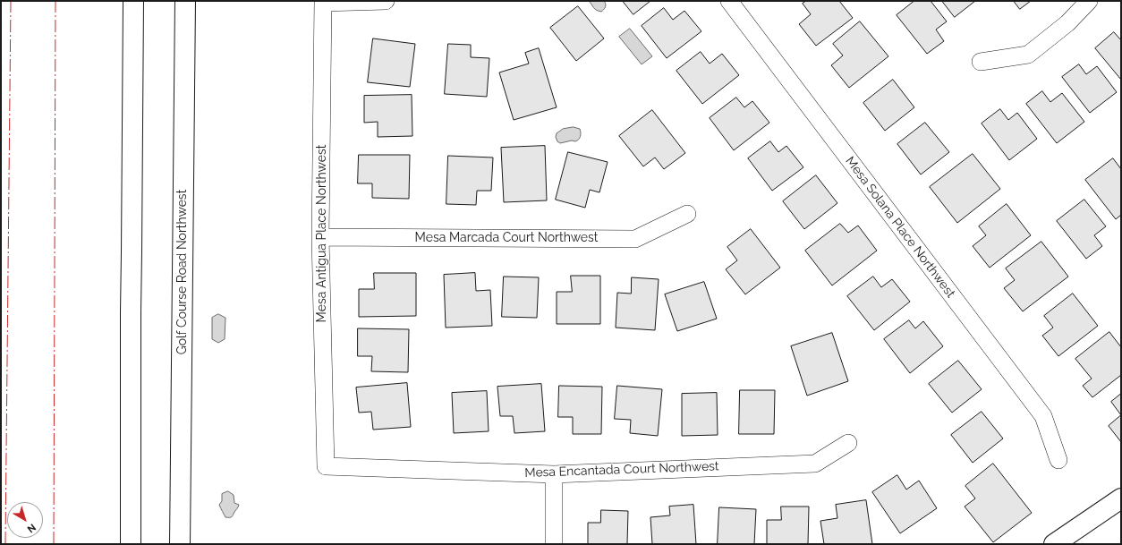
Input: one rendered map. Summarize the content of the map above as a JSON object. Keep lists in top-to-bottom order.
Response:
{
  "streets": {
    "main road": ["Golf Course Road Northwest"],
    "street": [
      "Mesa Solana Place Northwest",
      "Mesa Antigua Place Northwest",
      "Mesa Marcada Court Northwest",
      "Mesa Encantada Court Northwest"
    ]
  },
  "crossings": [
    ["Mesa Antigua Place Northwest", "Mesa Marcada Court Northwest"],
    ["Mesa Antigua Place Northwest", "Mesa Encantada Court Northwest"]
  ],
  "north": "bottom right"
}
